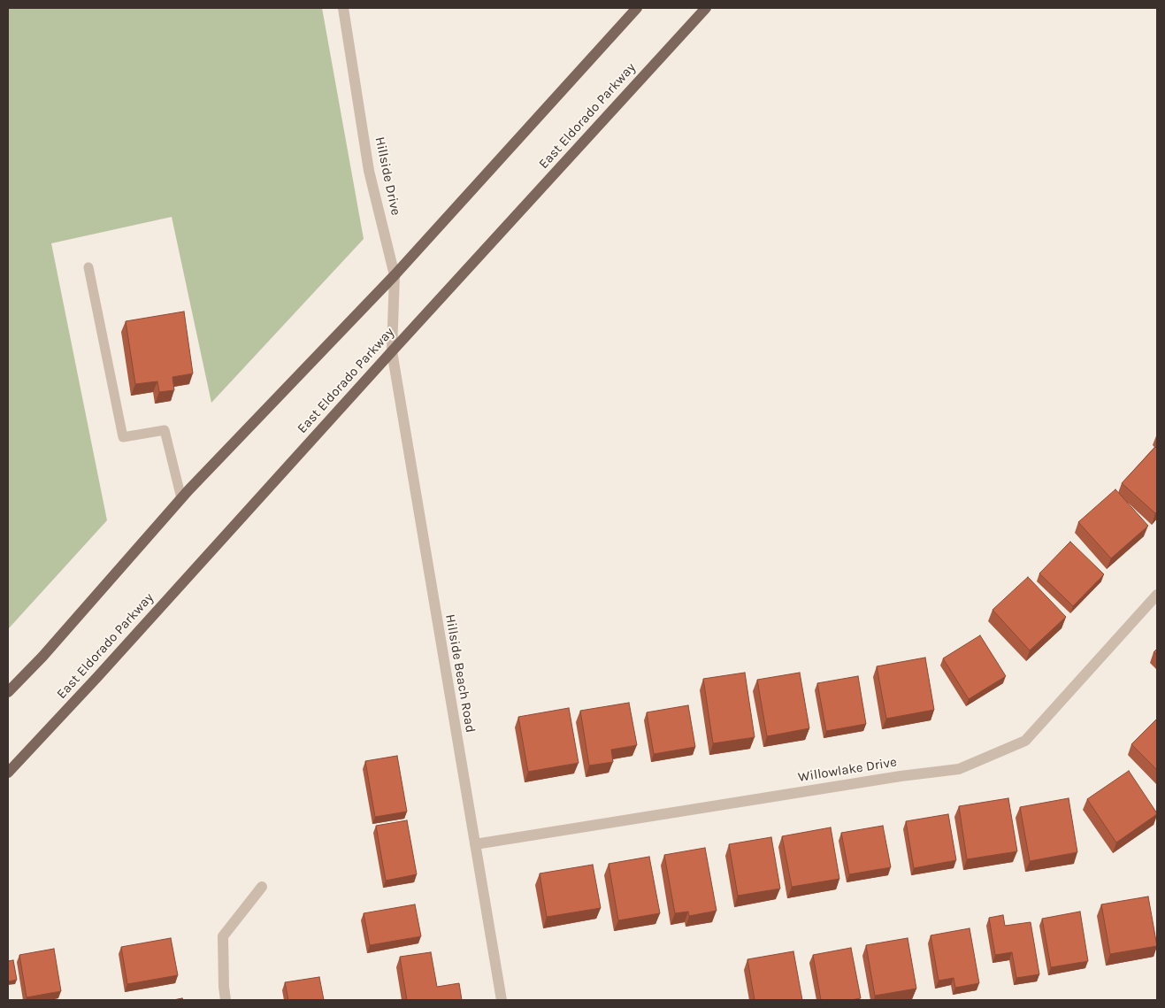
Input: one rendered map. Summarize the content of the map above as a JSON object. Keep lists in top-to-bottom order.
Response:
{
  "streets": {
    "main road": ["East Eldorado Parkway"],
    "street": ["Hillside Drive", "Hillside Beach Road", "Willowlake Drive"]
  },
  "crossings": [
    ["East Eldorado Parkway", "Hillside Drive"],
    ["East Eldorado Parkway", "Hillside Beach Road"],
    ["Hillside Drive", "Hillside Beach Road"],
    ["Hillside Beach Road", "Willowlake Drive"]
  ]
}
